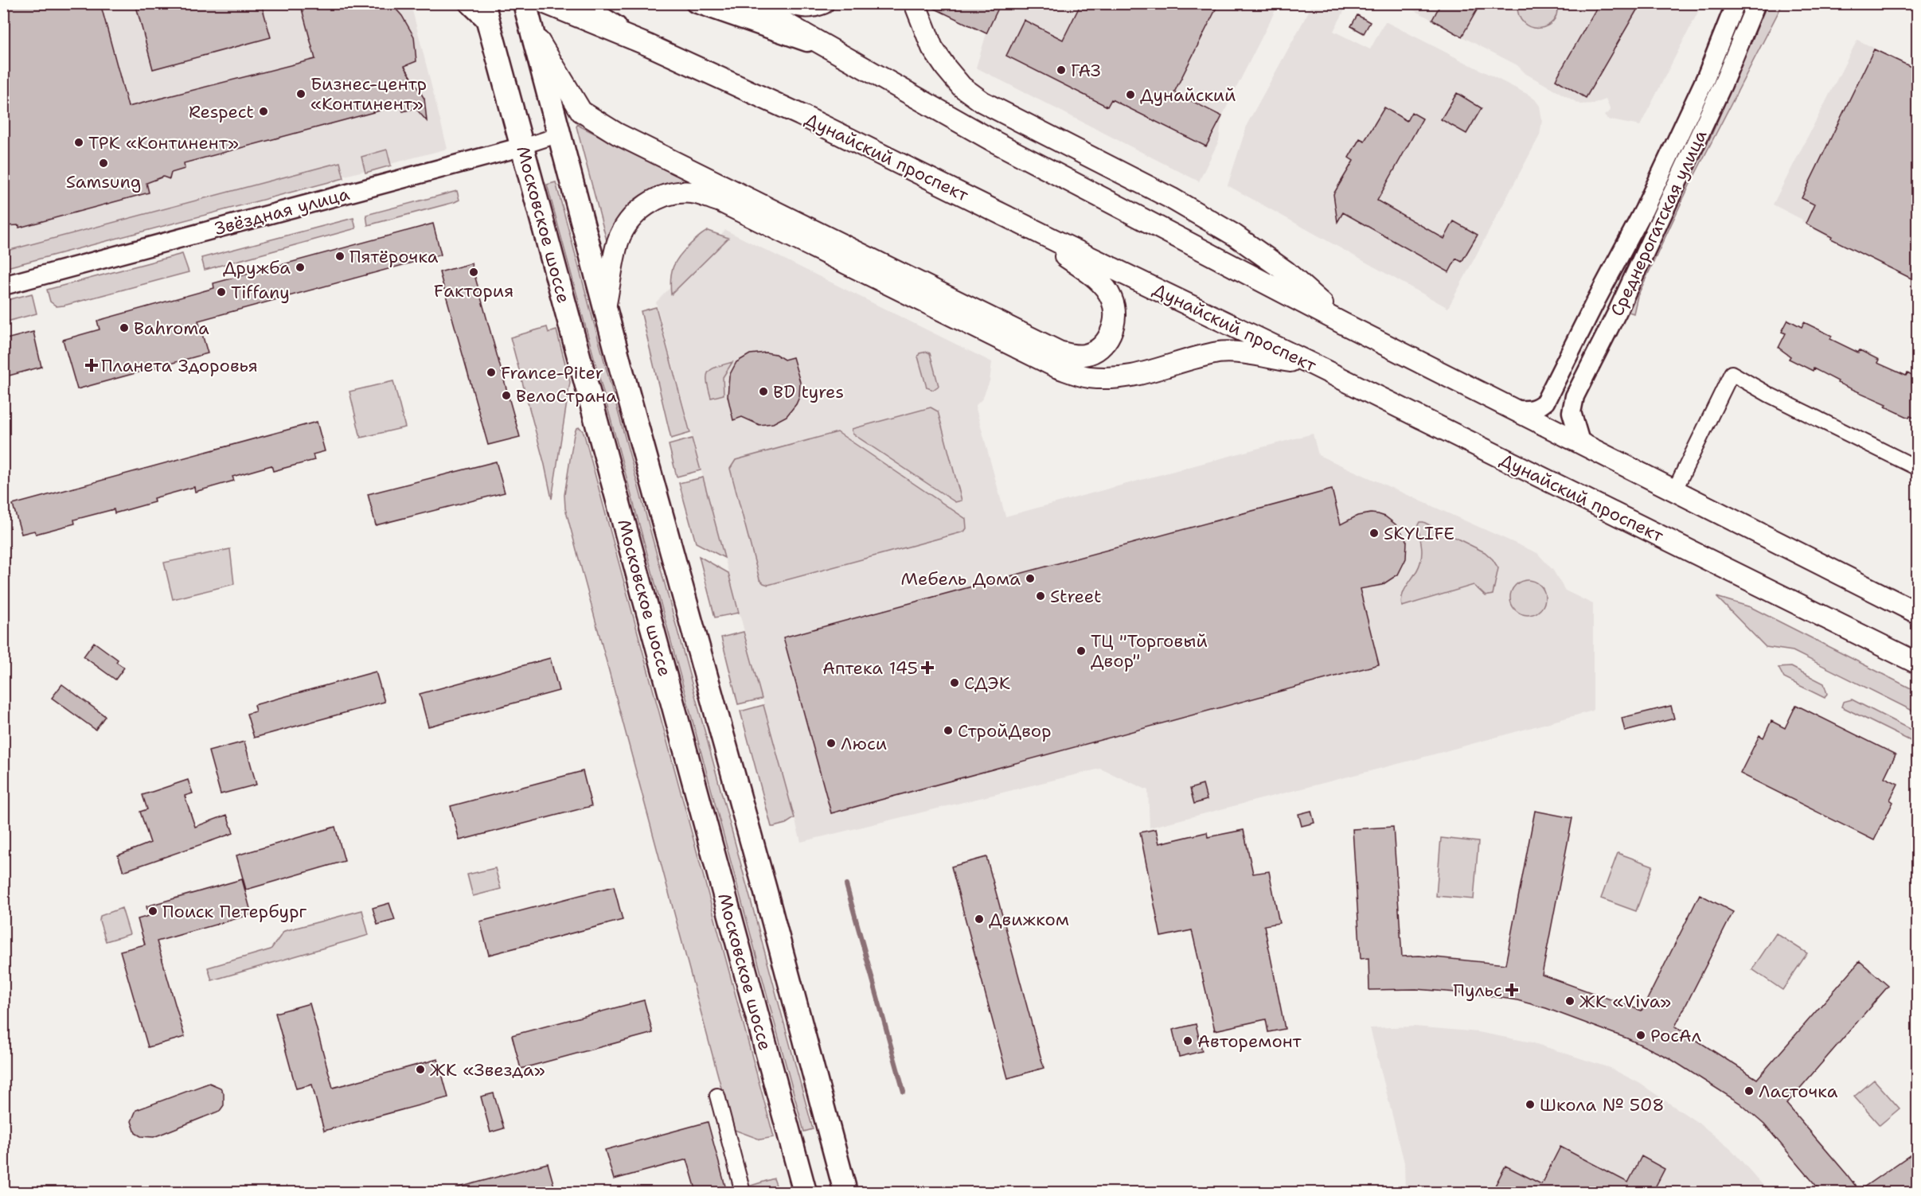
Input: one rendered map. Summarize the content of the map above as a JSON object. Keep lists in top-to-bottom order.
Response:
{
  "streets": {
    "main road": ["Дунайский проспект", "Московское шоссе"],
    "street": ["Звёздная улица", "Среднерогатская улица"]
  },
  "crossings": [
    ["Звёздная улица", "Московское шоссе"]
  ],
  "places": {
    "other": [
      "ГАЗ",
      "Бизнес-центр «Континент»",
      "Дунайский",
      "Respect",
      "ТРК «Континент»",
      "Samsung",
      "Пятёрочка",
      "Дружба",
      "Fактория",
      "Tiffany",
      "Bahroma",
      "France-Piter",
      "BD tyres",
      "ВелоСтрана",
      "SKYLIFE",
      "Мебель Дома",
      "Street",
      "ТЦ \"Торговый Двор\"",
      "СДЭК",
      "СтройДвор",
      "Люси",
      "Поиск Петербург",
      "Движком",
      "ЖК «Viva»",
      "РосАл",
      "Авторемонт",
      "ЖК «Звезда»",
      "Ласточка",
      "Школа № 508"
    ],
    "health": ["Планета Здоровья", "Аптека 145", "Пульс"]
  }
}
